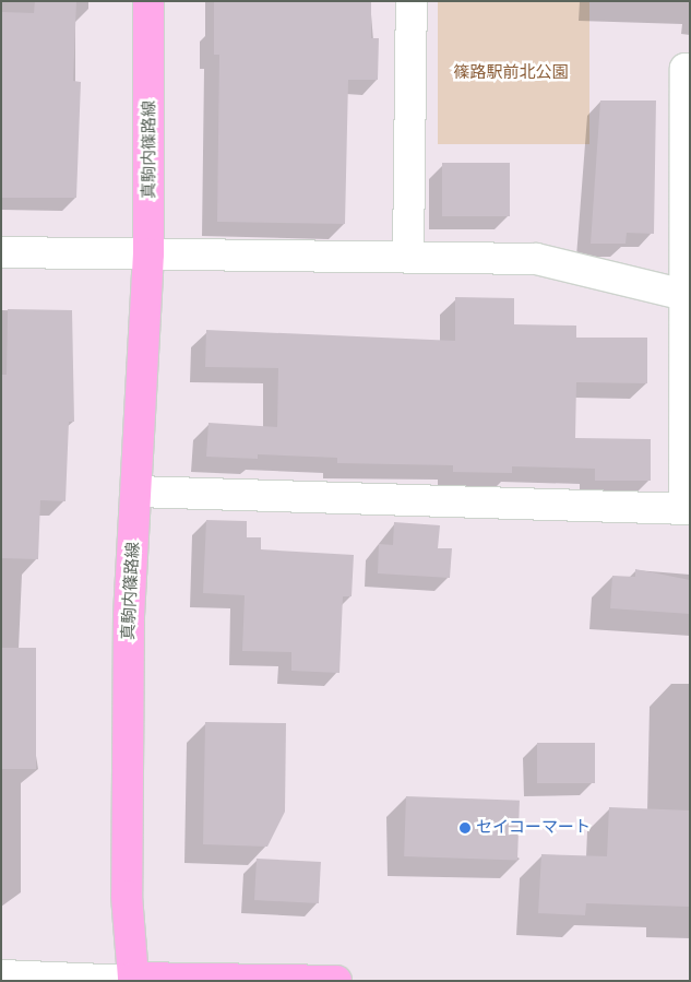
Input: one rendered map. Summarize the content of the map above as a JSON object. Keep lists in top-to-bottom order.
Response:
{
  "streets": {
    "main road": ["真駒内篠路線"]
  },
  "parks": ["篠路駅前北公園"],
  "places": ["セイコーマート"]
}
